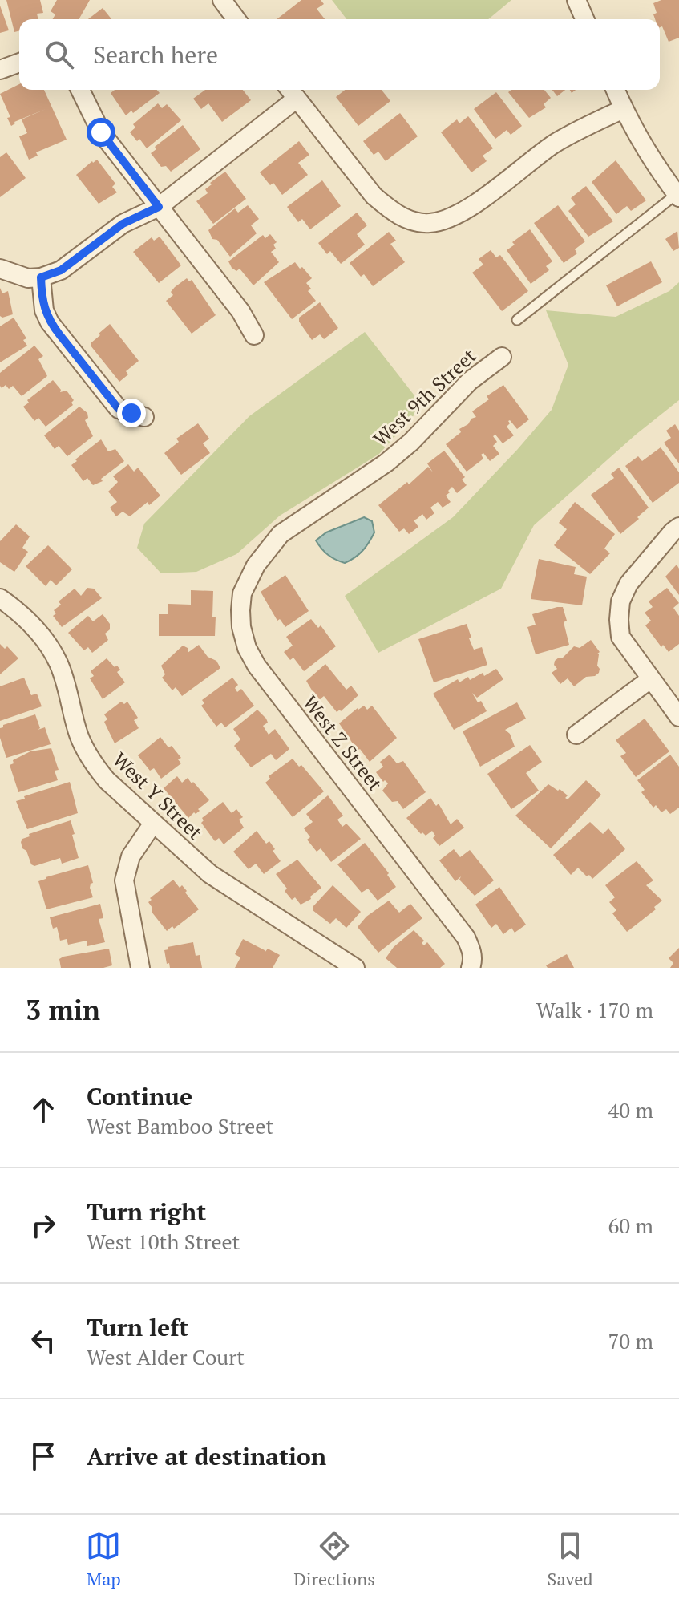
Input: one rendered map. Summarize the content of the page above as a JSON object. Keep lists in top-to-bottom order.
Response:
{
  "streets": {
    "street": ["West 9th Street", "West Z Street", "West Y Street"]
  },
  "crossings": [
    ["West 9th Street", "West Z Street"]
  ],
  "page": {
    "search": "Search here",
    "heading": ["3 min", "Walk · 170 m"],
    "list": [
      ["Continue", "West Bamboo Street", "40 m"],
      ["Turn right", "West 10th Street", "60 m"],
      ["Turn left", "West Alder Court", "70 m"],
      "Arrive at destination"
    ],
    "nav": ["Map", "Directions", "Saved"]
  }
}
